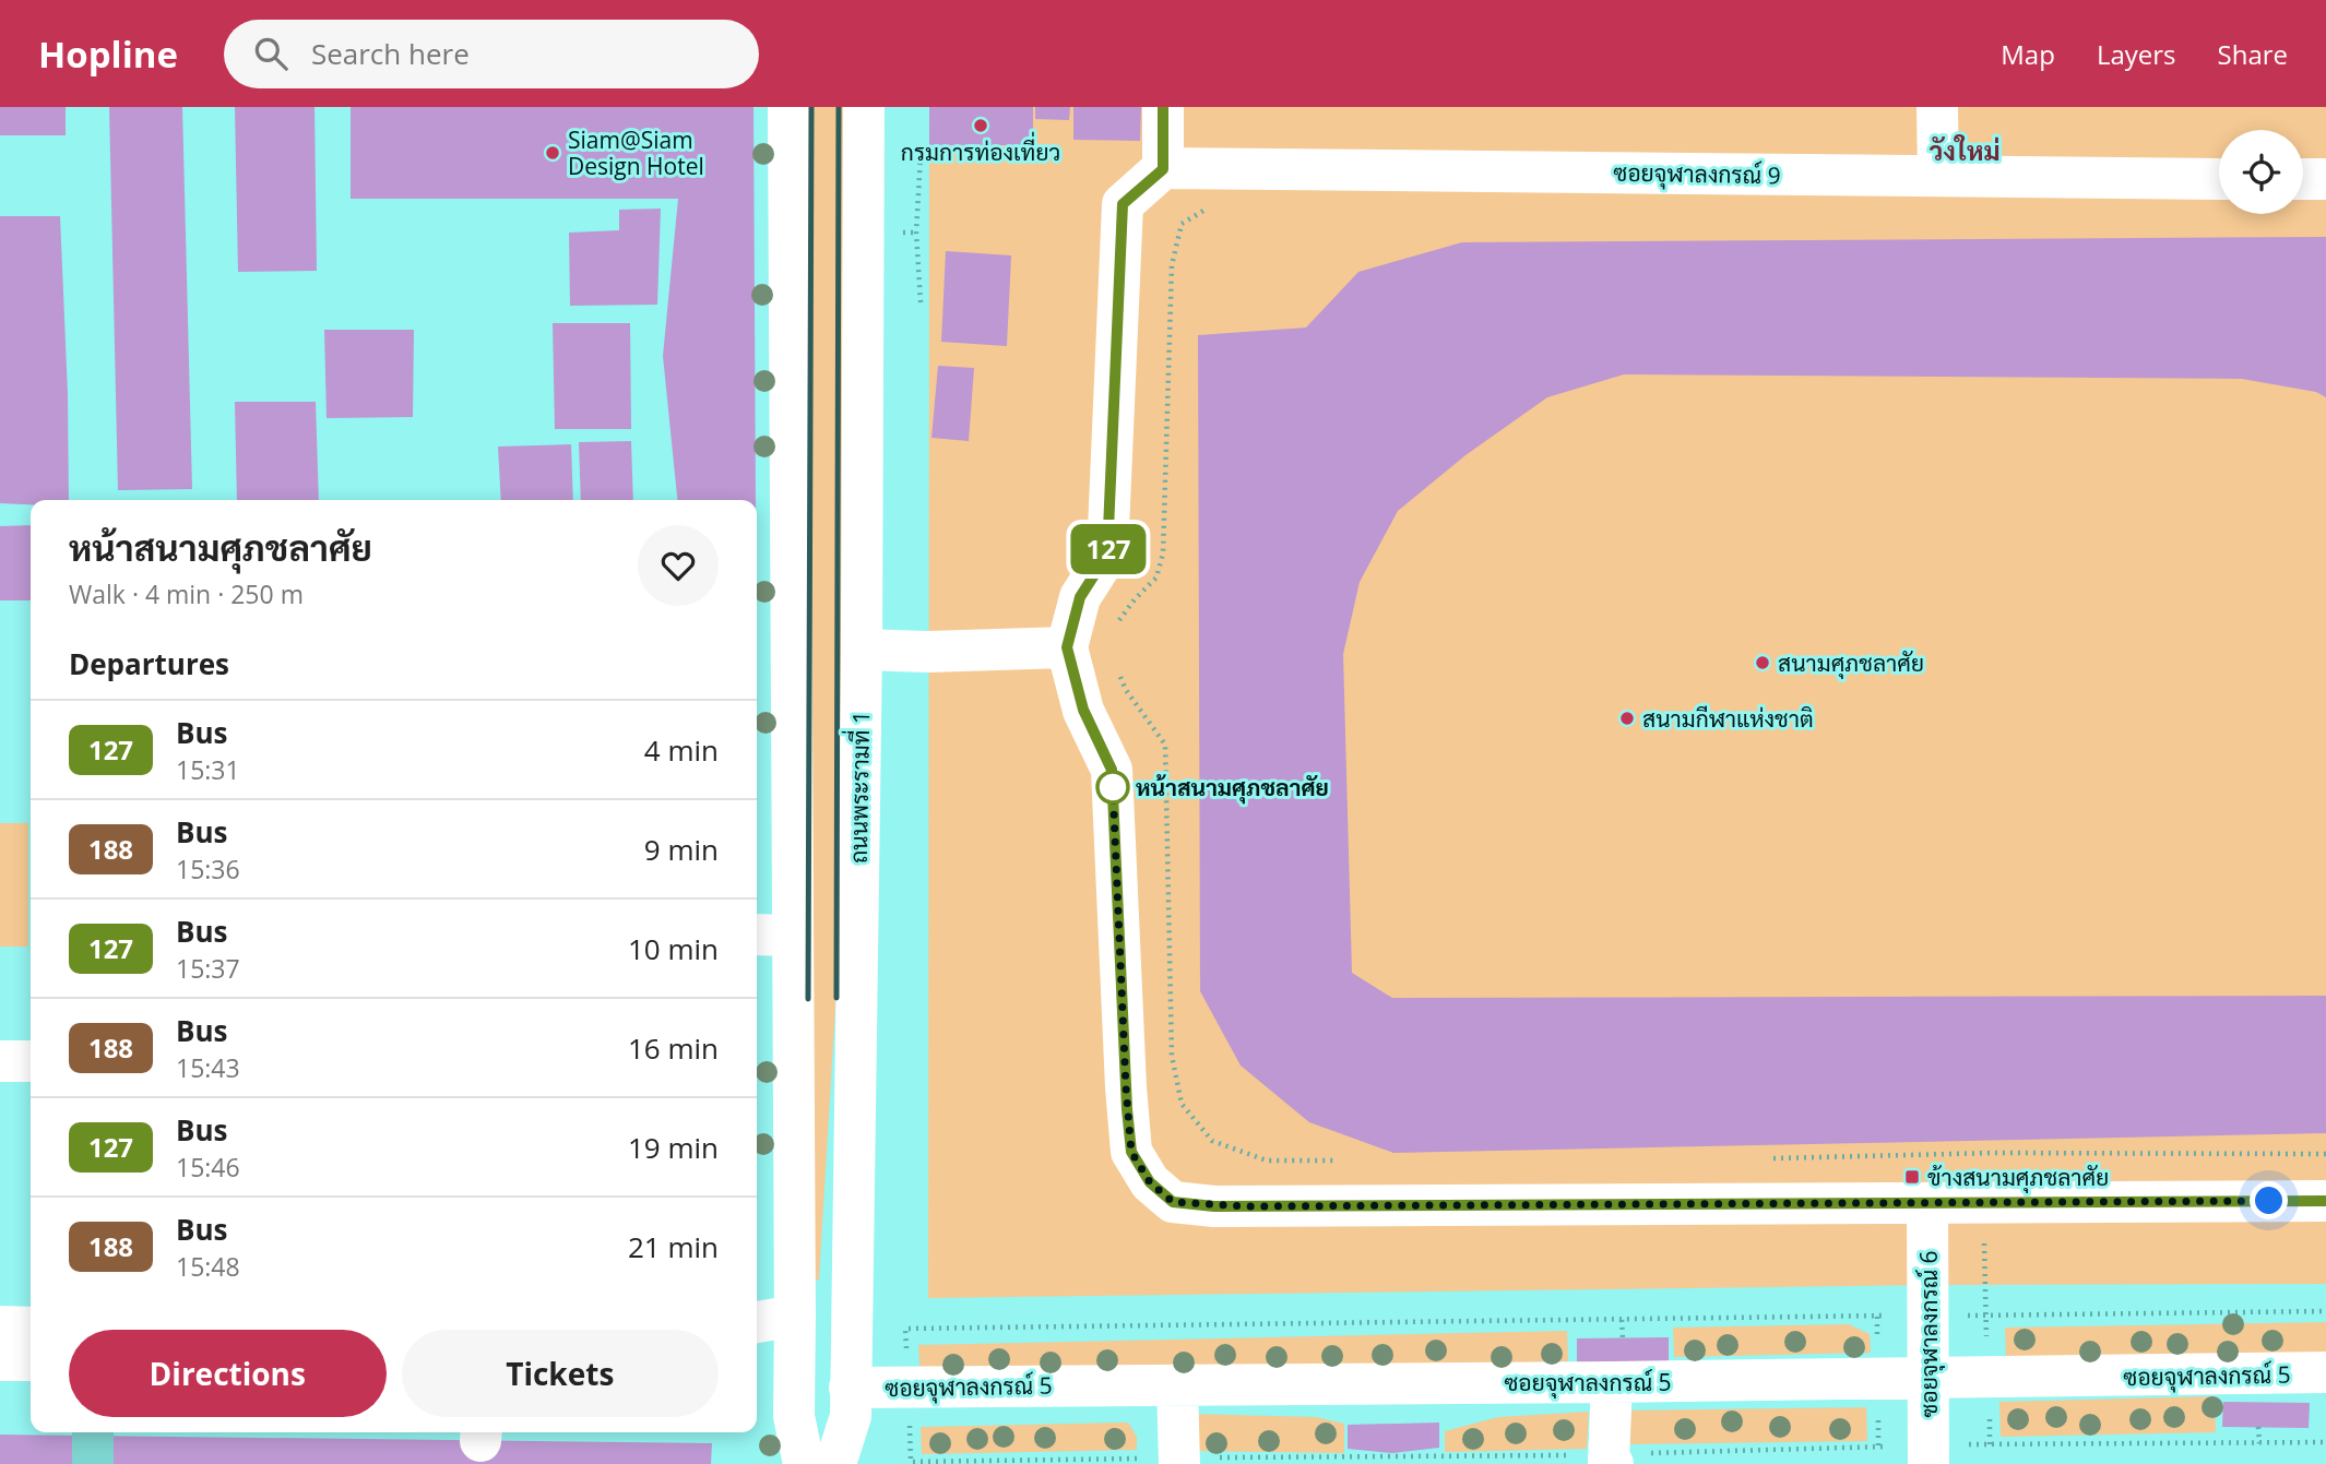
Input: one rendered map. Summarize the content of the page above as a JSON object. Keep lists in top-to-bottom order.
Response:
{
  "streets": {
    "street": [
      "ซอยจุฬาลงกรณ์ 9",
      "ถนนพระรามที่ 1",
      "ซอยจุฬาลงกรณ์ 6",
      "ซอยจุฬาลงกรณ์ 5"
    ]
  },
  "crossings": [
    ["ถนนพระรามที่ 1", "ซอยจุฬาลงกรณ์ 5"],
    ["ซอยจุฬาลงกรณ์ 6", "ซอยจุฬาลงกรณ์ 5"]
  ],
  "districts": ["วังใหม่"],
  "places": {
    "other": [
      "กรมการท่องเที่ยว",
      "Siam@Siam Design Hotel",
      "สนามศุภชลาศัย",
      "สนามกีฬาแห่งชาติ",
      "หน้าสนามศุภชลาศัย"
    ],
    "transit": ["ข้างสนามศุภชลาศัย"]
  },
  "lines": ["bus line 127"],
  "page": {
    "header": "Hopline",
    "search": "Search here",
    "nav": ["Map", "Layers", "Share"],
    "on_map": "127",
    "heading": [
      ["หน้าสนามศุภชลาศัย", "Walk · 4 min · 250 m"],
      "Departures"
    ],
    "list": [
      {
        "mark": "127",
        "name": "Bus",
        "note": "15:31",
        "value": "4 min"
      },
      {
        "mark": "188",
        "name": "Bus",
        "note": "15:36",
        "value": "9 min"
      },
      {
        "mark": "127",
        "name": "Bus",
        "note": "15:37",
        "value": "10 min"
      },
      {
        "mark": "188",
        "name": "Bus",
        "note": "15:43",
        "value": "16 min"
      },
      {
        "mark": "127",
        "name": "Bus",
        "note": "15:46",
        "value": "19 min"
      },
      {
        "mark": "188",
        "name": "Bus",
        "note": "15:48",
        "value": "21 min"
      }
    ],
    "buttons": ["Directions", "Tickets"]
  }
}
